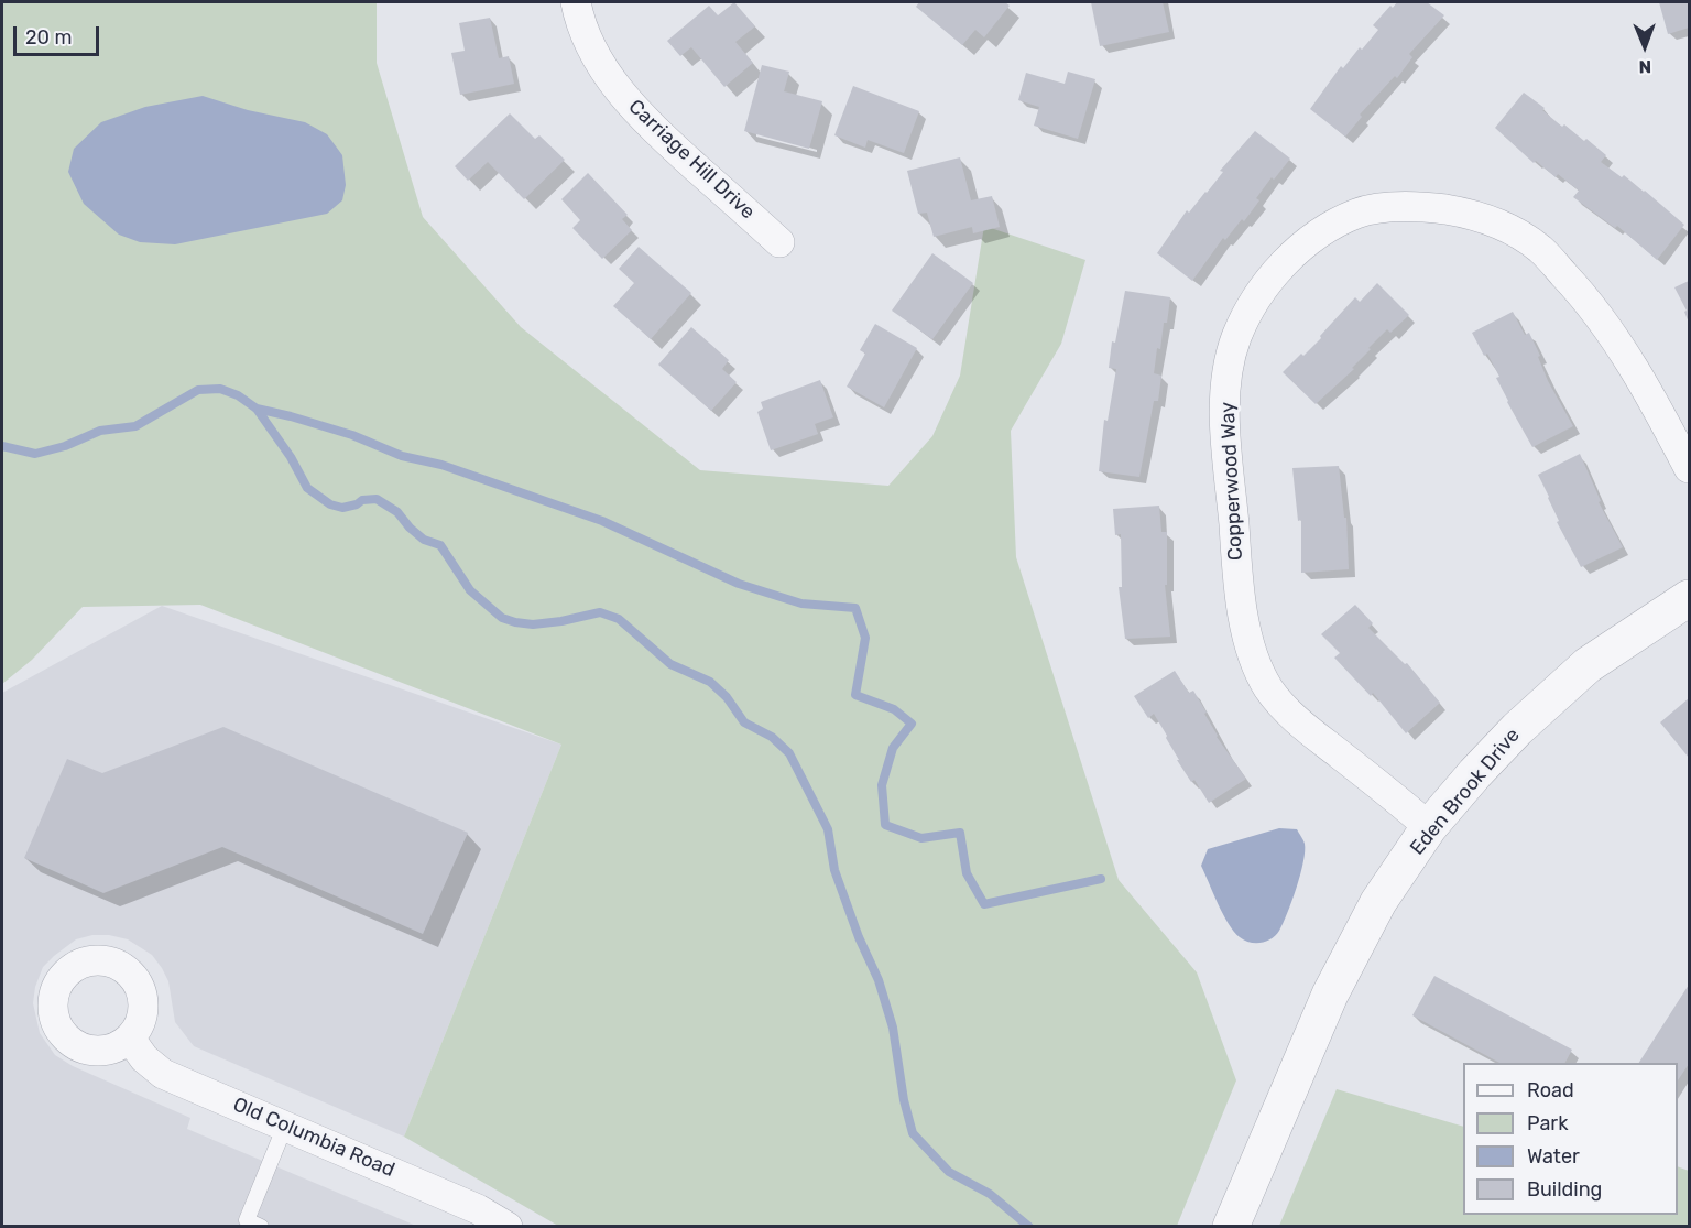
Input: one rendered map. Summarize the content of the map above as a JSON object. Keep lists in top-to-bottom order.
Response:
{
  "streets": {
    "street": [
      "Carriage Hill Drive",
      "Copperwood Way",
      "Eden Brook Drive",
      "Old Columbia Road"
    ]
  },
  "crossings": [
    ["Copperwood Way", "Eden Brook Drive"]
  ],
  "legend": [
    "Road",
    "Park",
    "Water",
    "Building"
  ],
  "scale_bar": "20 m",
  "north": "bottom"
}
